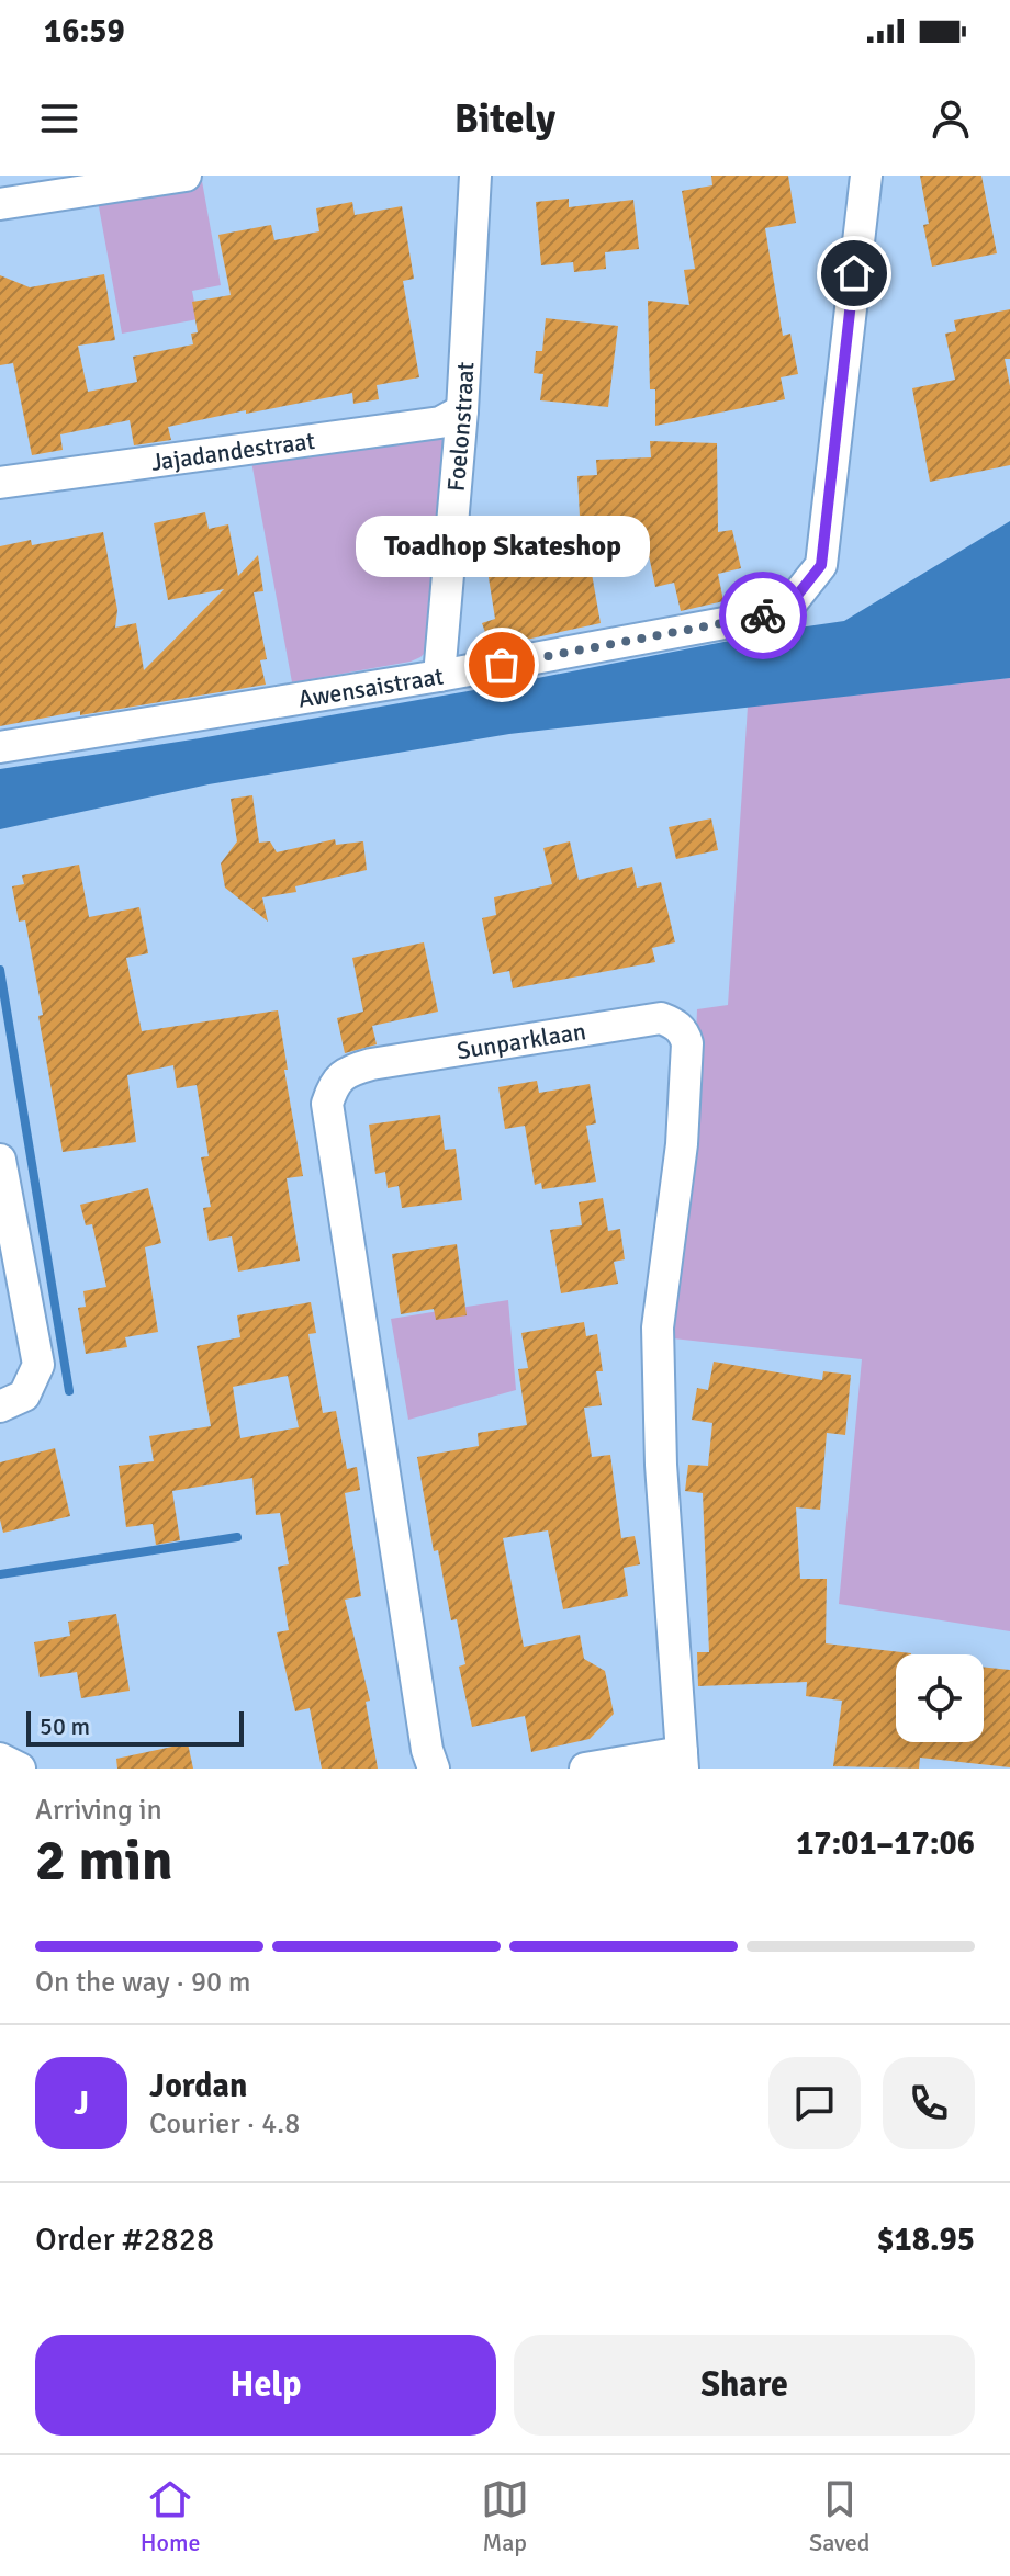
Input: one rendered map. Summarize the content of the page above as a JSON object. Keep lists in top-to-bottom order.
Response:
{
  "streets": {
    "street": [
      "Foelonstraat",
      "Jajadandestraat",
      "Awensaistraat",
      "Sunparklaan"
    ]
  },
  "crossings": [
    ["Foelonstraat", "Jajadandestraat"],
    ["Foelonstraat", "Awensaistraat"]
  ],
  "places": ["Toadhop Skateshop"],
  "scale_bar": "50 m",
  "page": {
    "status": "16:59",
    "header": "Bitely",
    "bubble": "Toadhop Skateshop",
    "scale": "50 m",
    "heading": ["2 min", "Arriving in", "17:01–17:06"],
    "panel": [
      "Jordan",
      "Courier · 4.8",
      "Order #2828",
      "$18.95"
    ],
    "bar": "On the way · 90 m",
    "round": "J",
    "buttons": ["Help", "Share"],
    "tabs": ["Home", "Map", "Saved"]
  }
}
